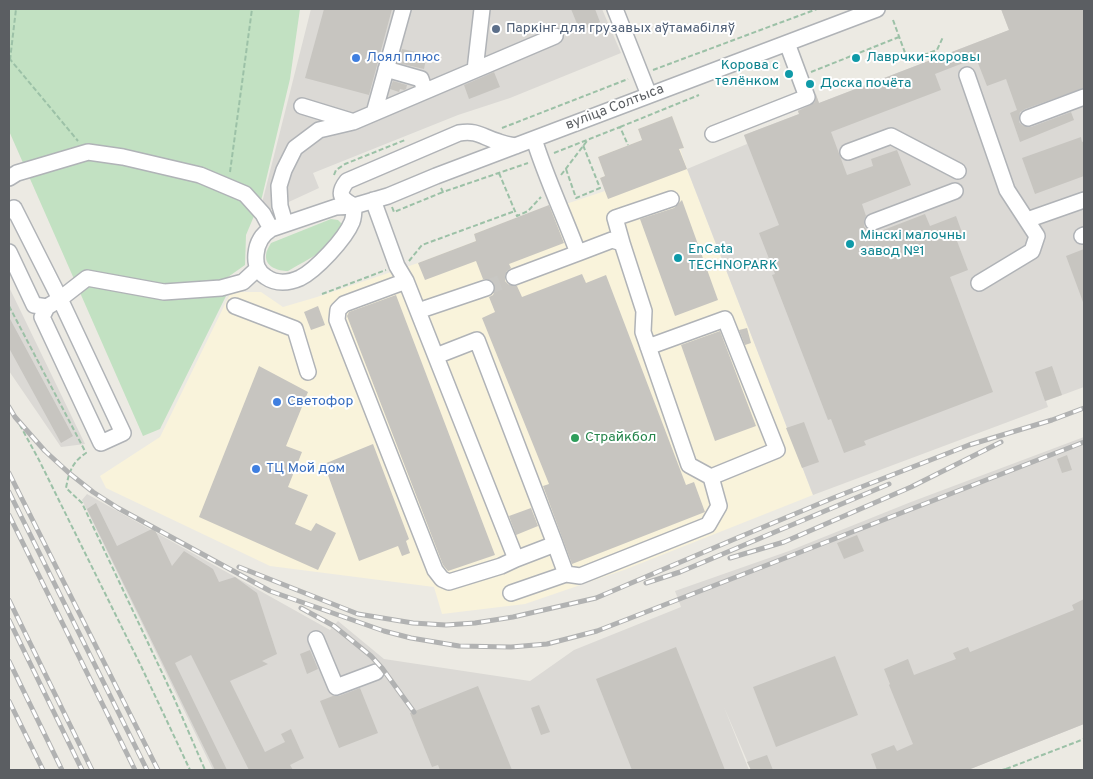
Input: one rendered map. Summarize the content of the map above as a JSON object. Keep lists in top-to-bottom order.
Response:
{
  "streets": {
    "street": ["вуліца Солтыса"]
  },
  "places": [
    "Паркінг для грузавых аўтамабіляў",
    "Лоял плюс",
    "Лаврчки-коровы",
    "Корова с телёнком",
    "Доска почёта",
    "Мінскі малочны завод №1",
    "EnCata TECHNOPARK",
    "Светофор",
    "Страйкбол",
    "ТЦ Мой дом"
  ]
}
